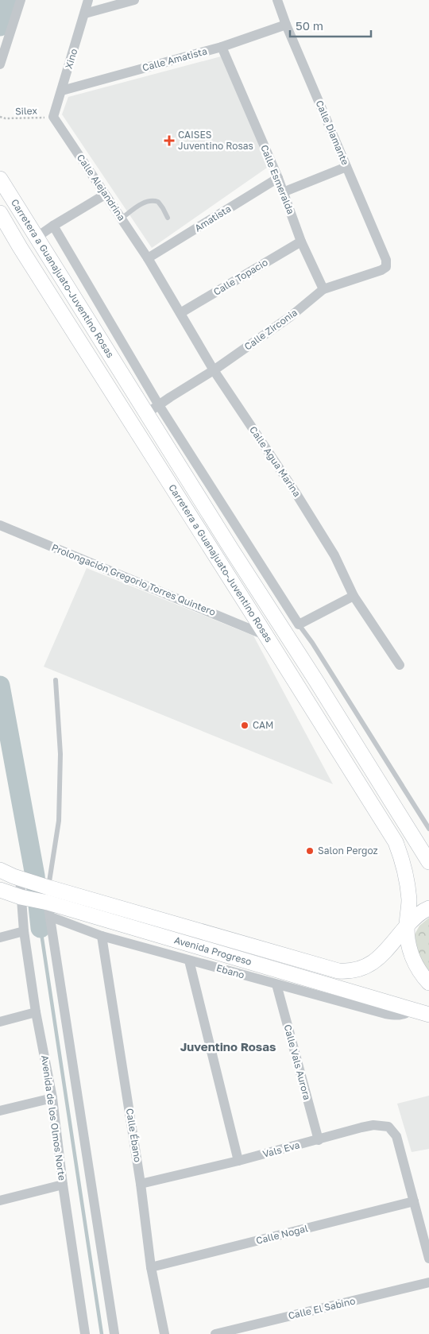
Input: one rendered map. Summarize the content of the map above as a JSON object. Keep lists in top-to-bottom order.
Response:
{
  "streets": {
    "main road": ["Carretera a Guanajuato-Juventino Rosas", "Avenida Progreso"],
    "street": [
      "Xino",
      "Calle Amatista",
      "Calle Diamante",
      "Calle Esmeralda",
      "Calle Alejandrina",
      "Amatista",
      "Calle Topacio",
      "Calle Zirconia",
      "Calle Agua Marina",
      "Prolongación Gregorio Torres Quintero",
      "Ebano",
      "Calle Vals Aurora",
      "Avenida de los Olmos Norte",
      "Calle Ébano",
      "Vals Eva",
      "Calle Nogal",
      "Calle El Sabino"
    ],
    "path": ["Silex"]
  },
  "crossings": [
    ["Xino", "Calle Amatista"],
    ["Xino", "Silex"],
    ["Xino", "Calle Alejandrina"],
    ["Calle Amatista", "Calle Diamante"],
    ["Calle Amatista", "Calle Esmeralda"],
    ["Silex", "Calle Alejandrina"],
    ["Calle Diamante", "Calle Zirconia"],
    ["Calle Esmeralda", "Amatista"],
    ["Calle Esmeralda", "Calle Topacio"],
    ["Calle Esmeralda", "Calle Zirconia"],
    ["Calle Alejandrina", "Amatista"],
    ["Calle Alejandrina", "Calle Agua Marina"],
    ["Amatista", "Calle Agua Marina"],
    ["Calle Topacio", "Calle Agua Marina"],
    ["Carretera a Guanajuato-Juventino Rosas", "Calle Zirconia"],
    ["Carretera a Guanajuato-Juventino Rosas", "Prolongación Gregorio Torres Quintero"],
    ["Carretera a Guanajuato-Juventino Rosas", "Avenida Progreso"],
    ["Calle Zirconia", "Calle Agua Marina"],
    ["Avenida Progreso", "Ebano"],
    ["Avenida Progreso", "Avenida de los Olmos Norte"],
    ["Ebano", "Calle Vals Aurora"],
    ["Ebano", "Calle Ébano"],
    ["Calle Vals Aurora", "Vals Eva"],
    ["Calle Ébano", "Vals Eva"],
    ["Calle Ébano", "Calle Nogal"],
    ["Vals Eva", "Calle Nogal"]
  ],
  "districts": ["Juventino Rosas"],
  "places": {
    "health": ["CAISES Juventino Rosas"],
    "other": ["CAM", "Salon Pergoz"]
  },
  "scale_bar": "50 m"
}
